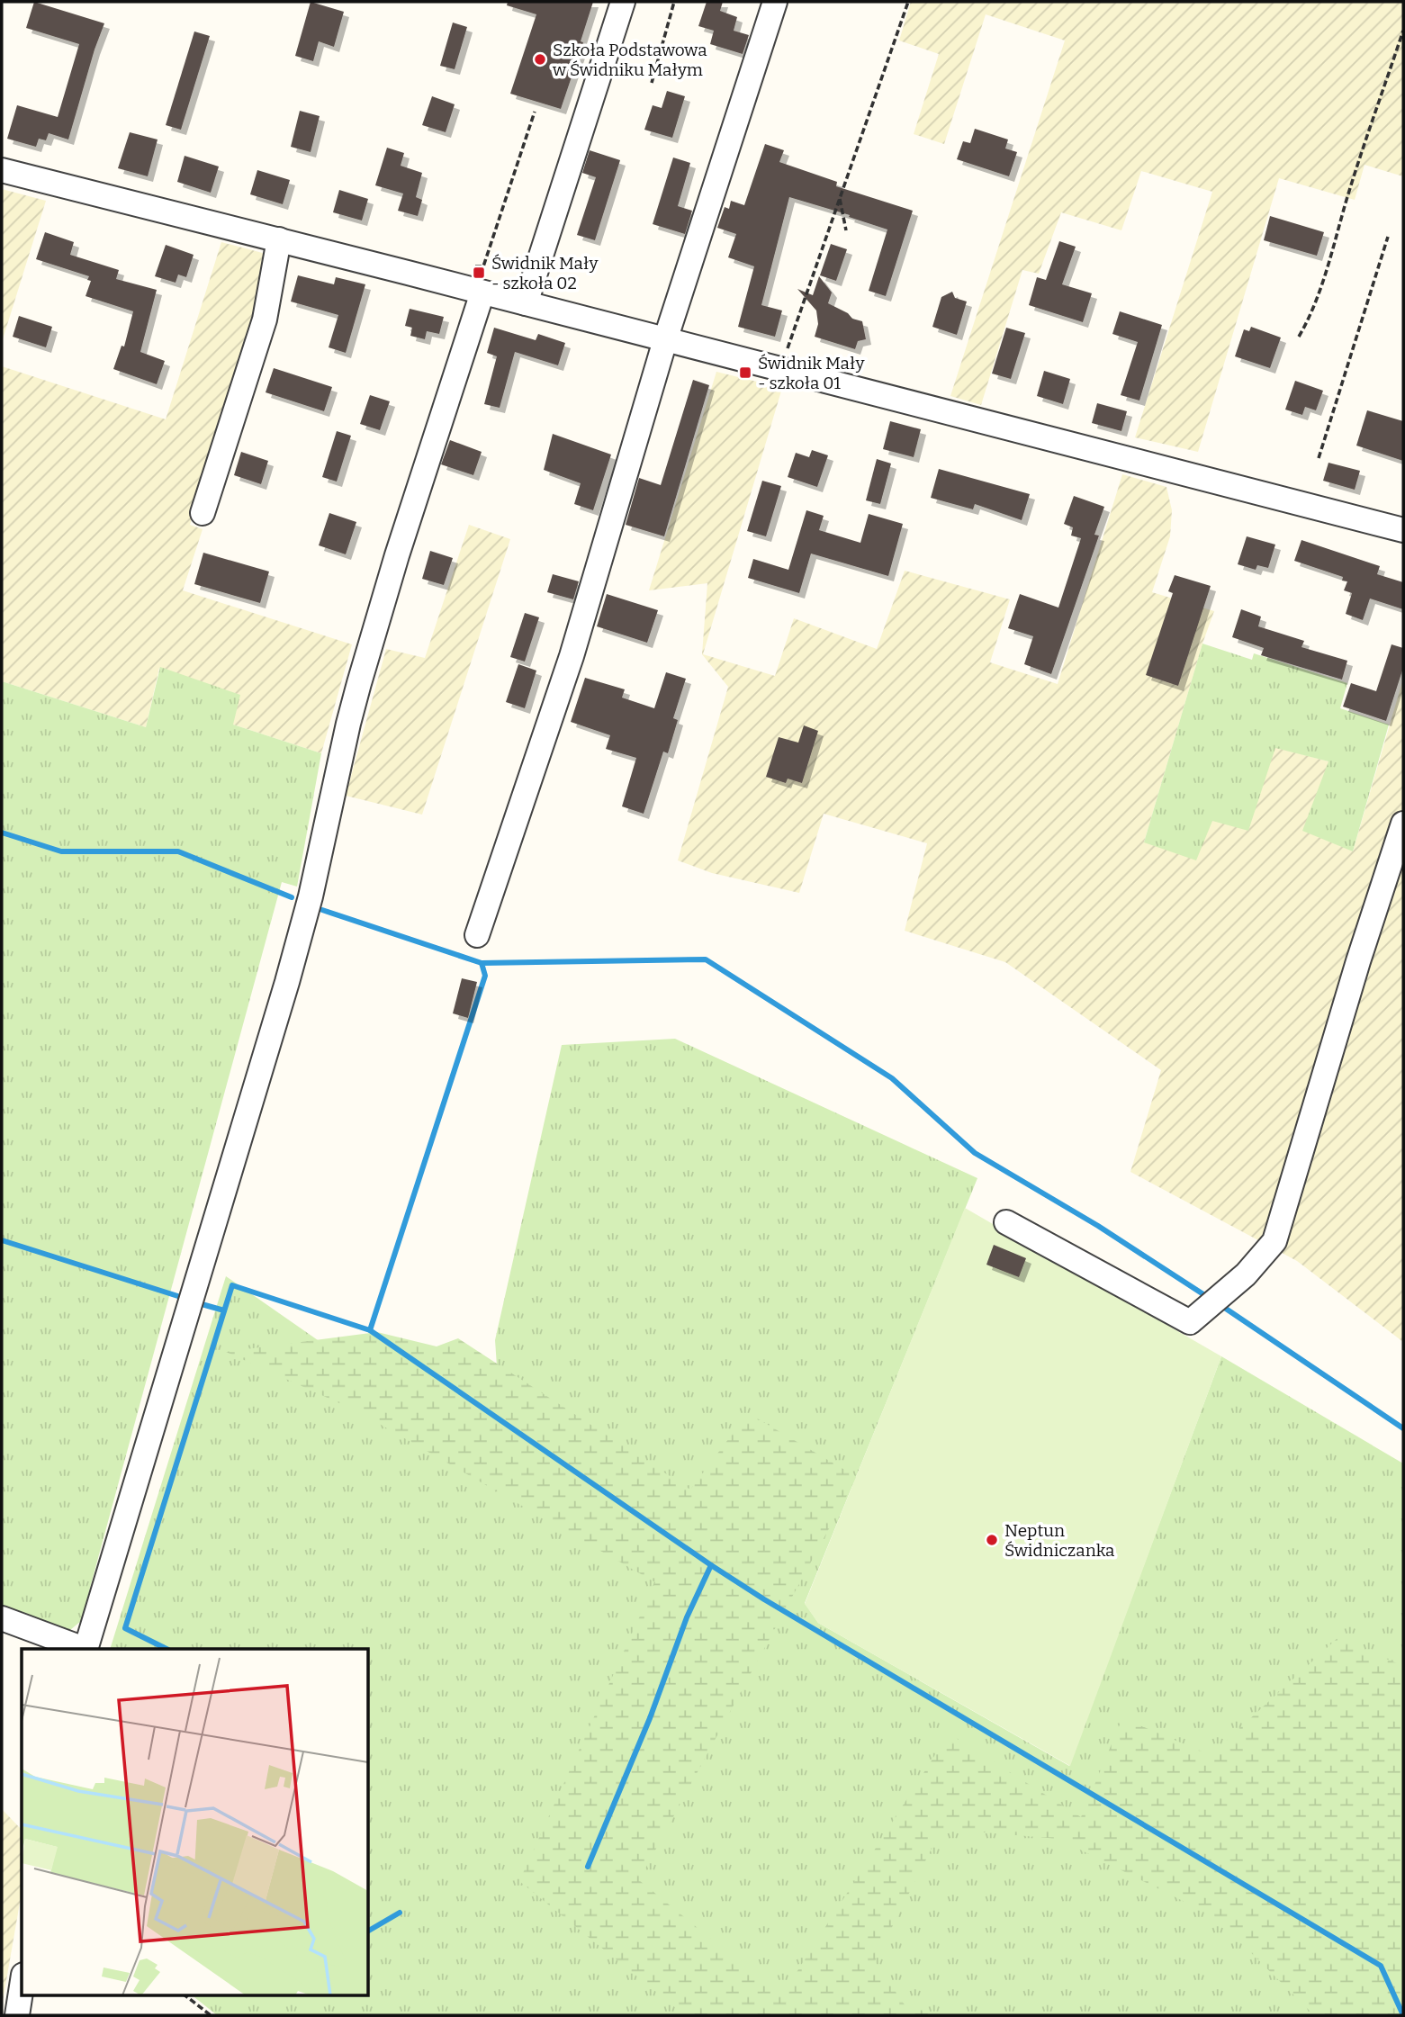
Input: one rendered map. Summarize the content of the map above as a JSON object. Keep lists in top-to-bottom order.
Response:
{
  "places": {
    "other": ["Szkoła Podstawowa w Świdniku Małym", "Neptun Świdniczanka"],
    "transit": ["Świdnik Mały - szkoła 02", "Świdnik Mały - szkoła 01"]
  }
}
